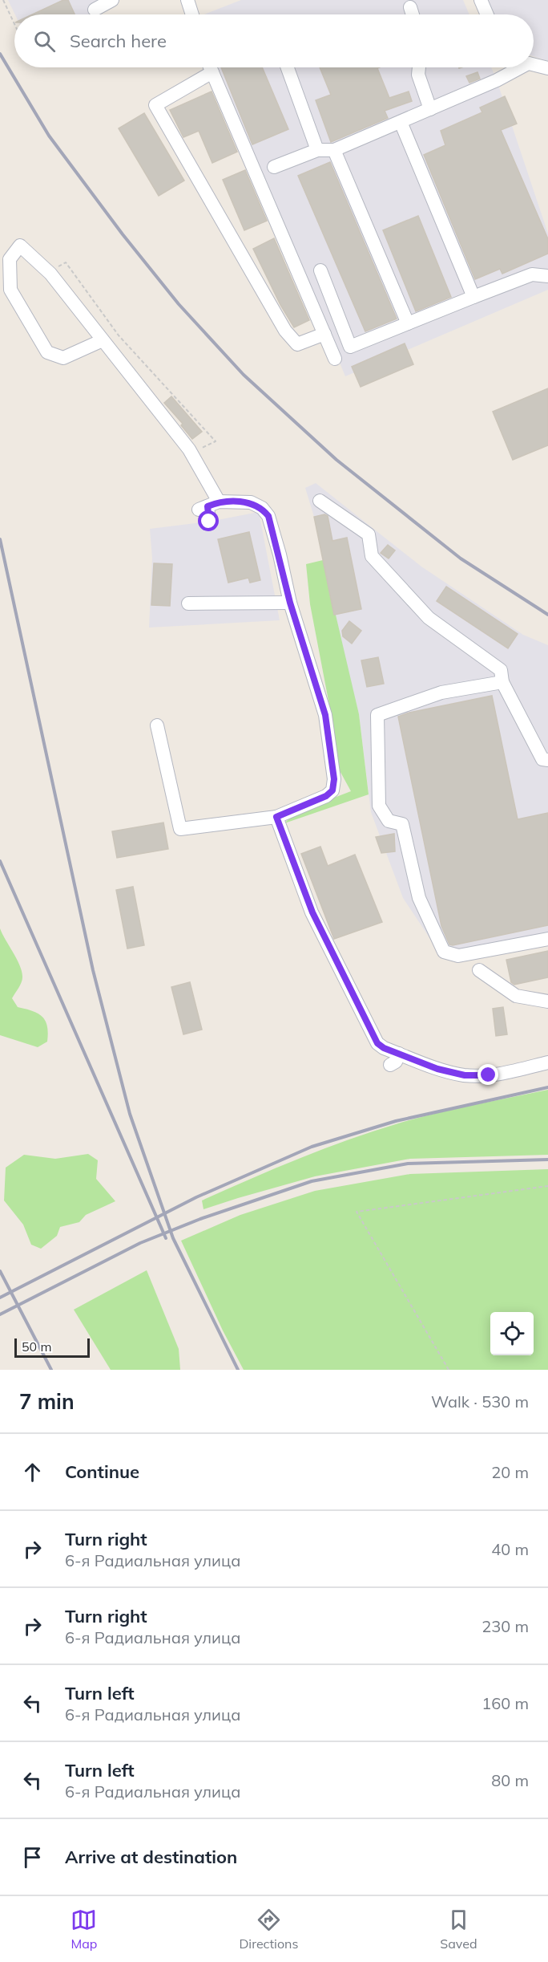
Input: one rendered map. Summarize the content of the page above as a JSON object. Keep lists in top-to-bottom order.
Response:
{
  "scale_bar": "50 m",
  "page": {
    "search": "Search here",
    "scale": "50 m",
    "heading": ["7 min", "Walk · 530 m"],
    "list": [
      ["Continue", "20 m"],
      ["Turn right", "6-я Радиальная улица", "40 m"],
      ["Turn right", "6-я Радиальная улица", "230 m"],
      ["Turn left", "6-я Радиальная улица", "160 m"],
      ["Turn left", "6-я Радиальная улица", "80 m"],
      "Arrive at destination"
    ],
    "nav": ["Map", "Directions", "Saved"]
  }
}
